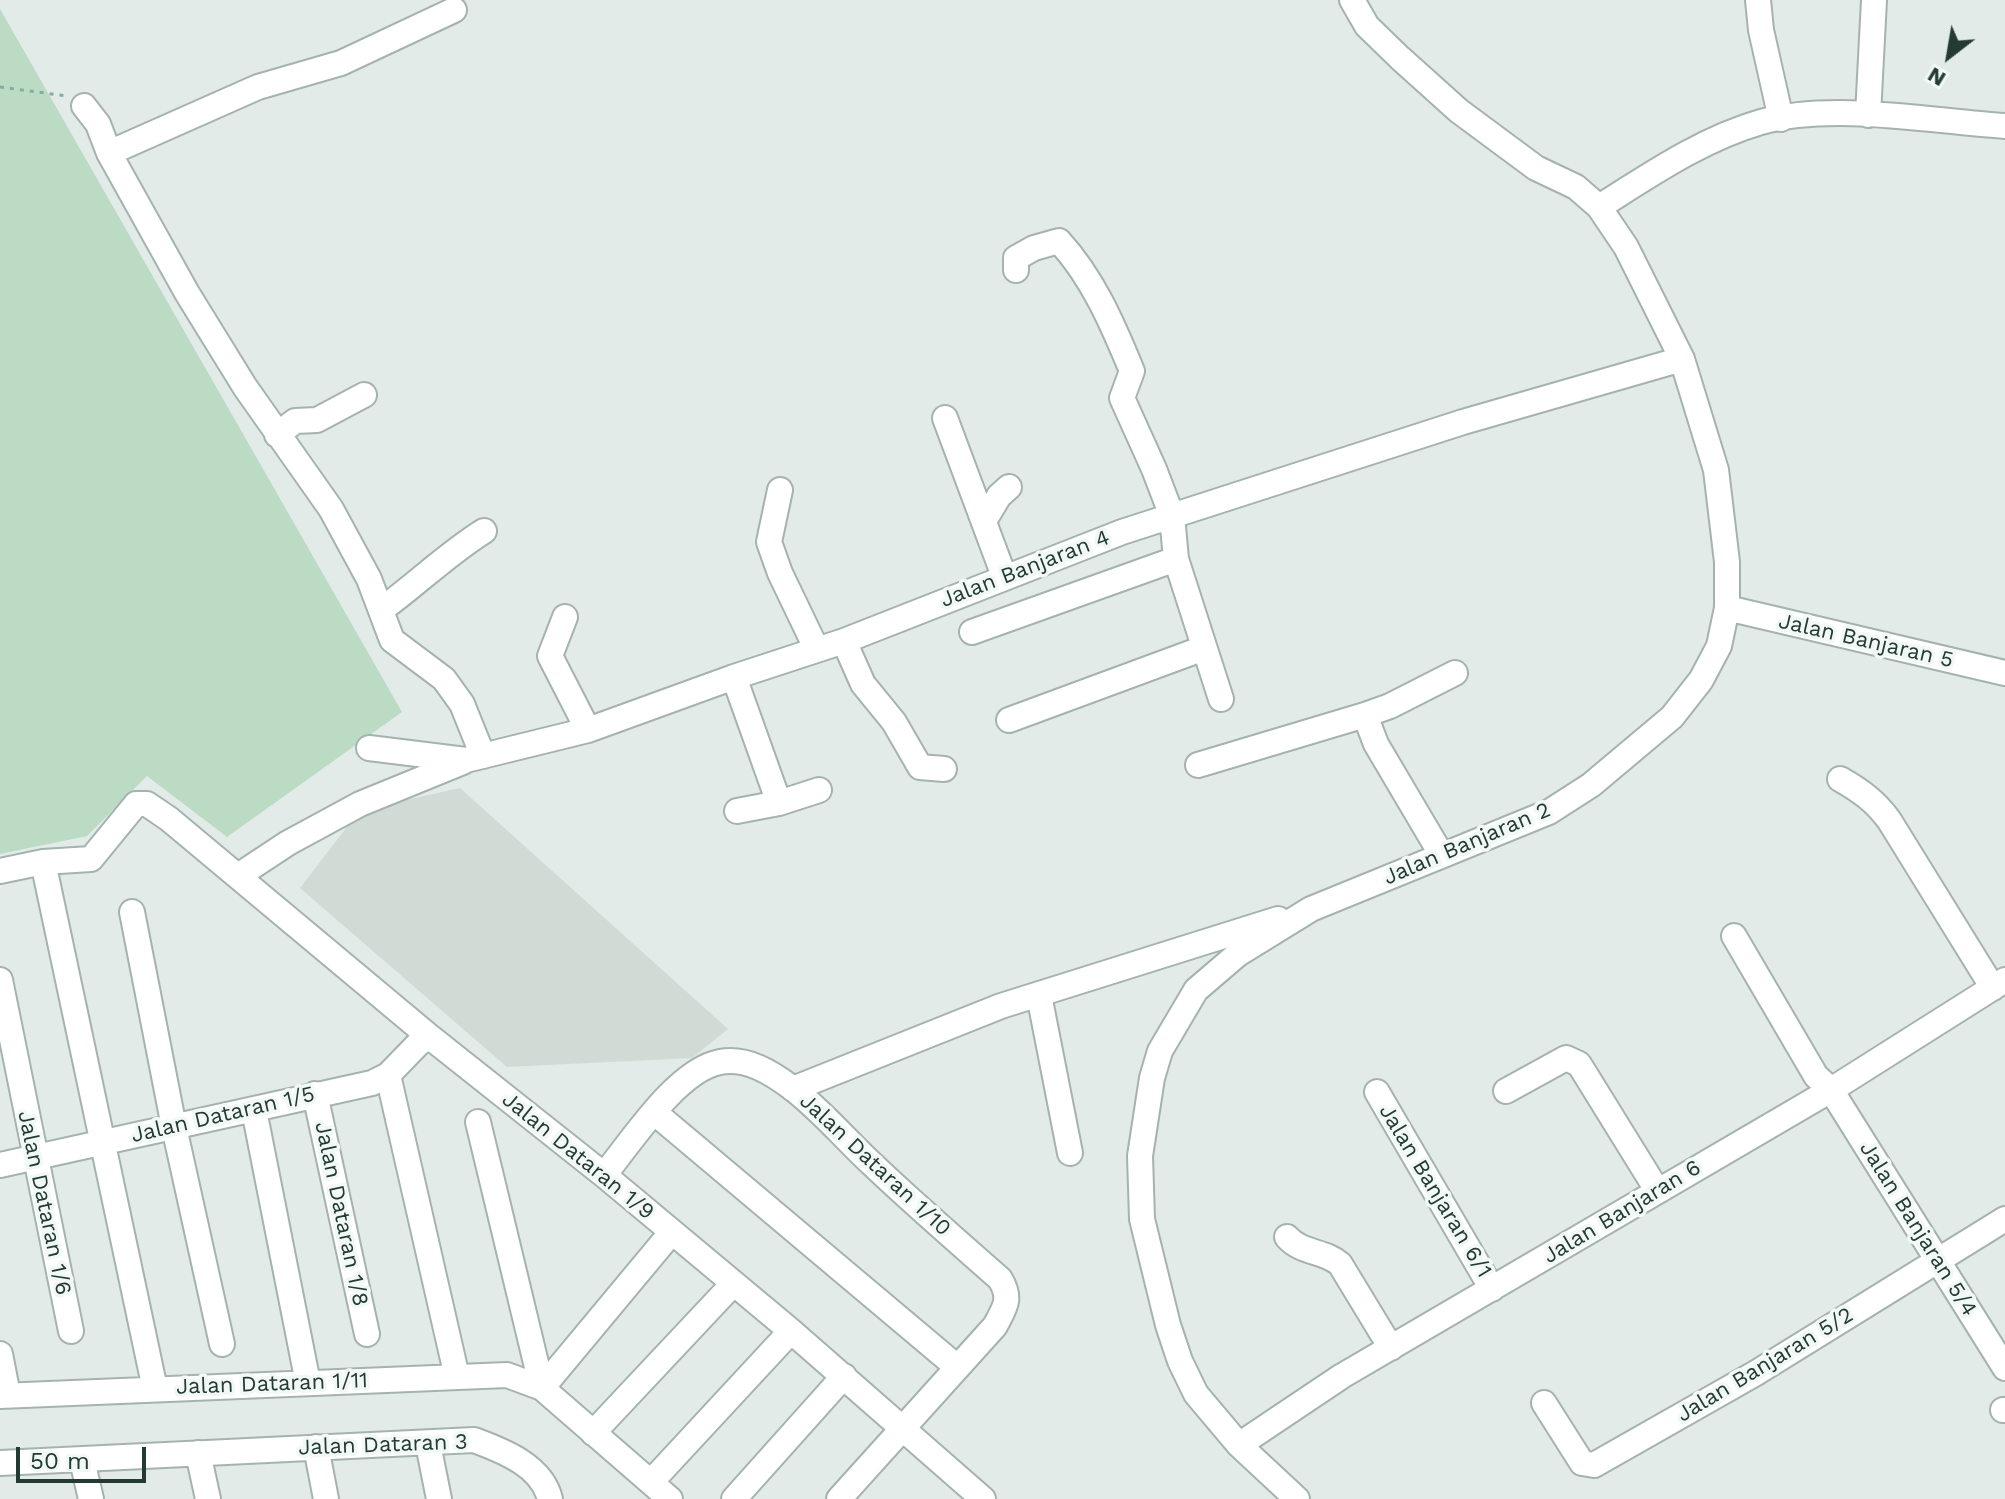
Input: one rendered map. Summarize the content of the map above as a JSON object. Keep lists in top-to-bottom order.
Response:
{
  "streets": {
    "street": [
      "Jalan Banjaran 4",
      "Jalan Banjaran 5",
      "Jalan Banjaran 2",
      "Jalan Dataran 1/5",
      "Jalan Dataran 1/9",
      "Jalan Dataran 1/10",
      "Jalan Banjaran 6/1",
      "Jalan Dataran 1/6",
      "Jalan Banjaran 6",
      "Jalan Dataran 1/8",
      "Jalan Banjaran 5/4",
      "Jalan Banjaran 5/2",
      "Jalan Dataran 1/11",
      "Jalan Dataran 3"
    ]
  },
  "crossings": [
    ["Jalan Banjaran 4", "Jalan Banjaran 2"],
    ["Jalan Banjaran 5", "Jalan Banjaran 2"],
    ["Jalan Banjaran 2", "Jalan Banjaran 6"],
    ["Jalan Dataran 1/5", "Jalan Dataran 1/9"],
    ["Jalan Dataran 1/5", "Jalan Dataran 1/6"],
    ["Jalan Dataran 1/5", "Jalan Dataran 1/8"],
    ["Jalan Dataran 1/9", "Jalan Dataran 1/10"],
    ["Jalan Banjaran 6/1", "Jalan Banjaran 6"],
    ["Jalan Banjaran 6", "Jalan Banjaran 5/4"],
    ["Jalan Banjaran 5/4", "Jalan Banjaran 5/2"]
  ],
  "scale_bar": "50 m",
  "north": "bottom left"
}
